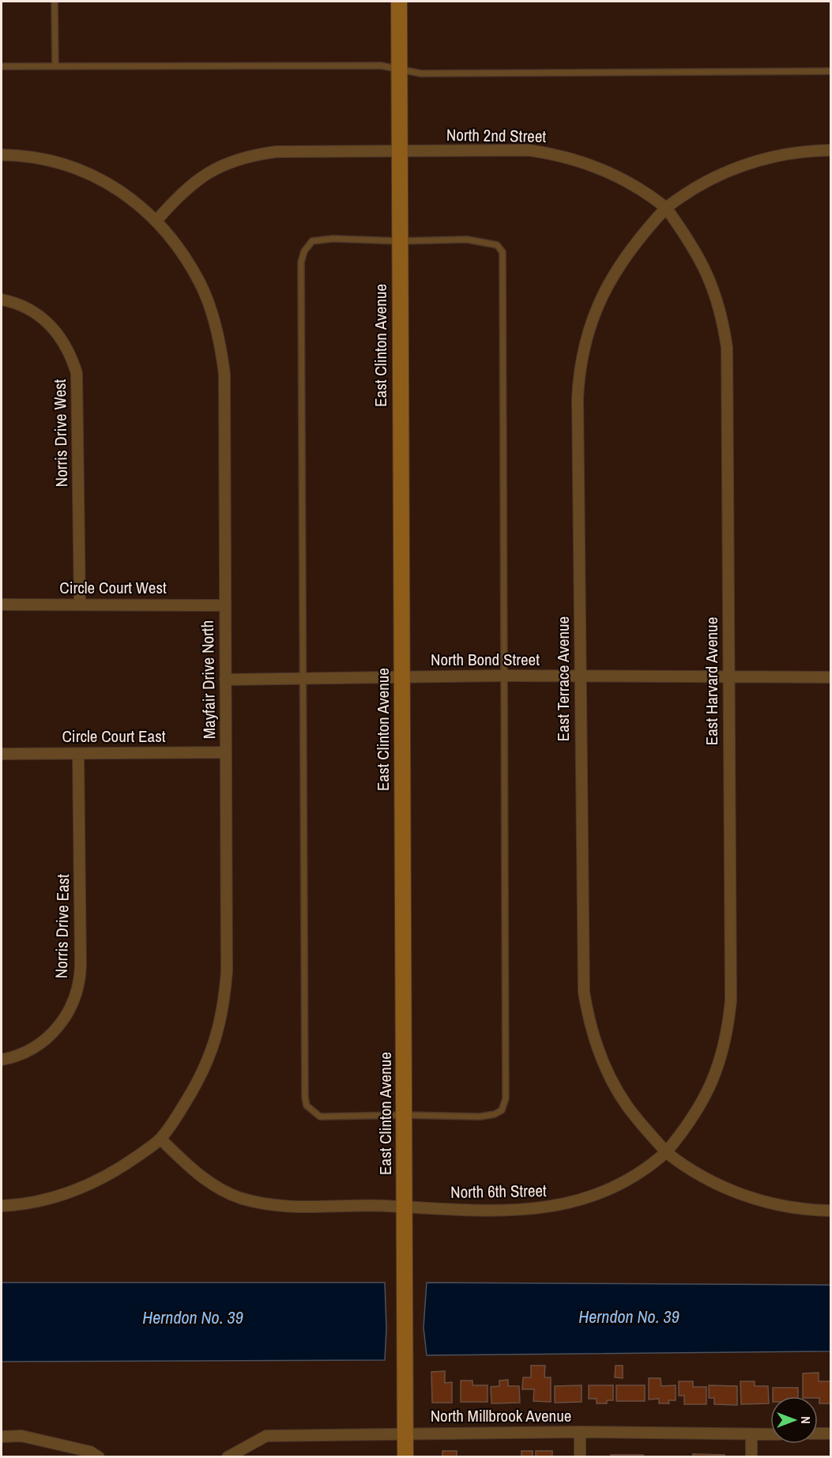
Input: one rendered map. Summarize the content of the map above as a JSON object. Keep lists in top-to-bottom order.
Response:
{
  "streets": {
    "main road": ["East Clinton Avenue"],
    "street": [
      "North 2nd Street",
      "Norris Drive West",
      "Circle Court West",
      "North Bond Street",
      "East Terrace Avenue",
      "Mayfair Drive North",
      "East Harvard Avenue",
      "Circle Court East",
      "Norris Drive East",
      "North 6th Street",
      "North Millbrook Avenue"
    ]
  },
  "crossings": [
    ["North 2nd Street", "East Clinton Avenue"],
    ["North 2nd Street", "East Terrace Avenue"],
    ["North 2nd Street", "Mayfair Drive North"],
    ["North 2nd Street", "East Harvard Avenue"],
    ["East Clinton Avenue", "North Bond Street"],
    ["East Clinton Avenue", "North 6th Street"],
    ["East Clinton Avenue", "North Millbrook Avenue"],
    ["Norris Drive West", "Circle Court West"],
    ["Circle Court West", "Mayfair Drive North"],
    ["North Bond Street", "East Terrace Avenue"],
    ["North Bond Street", "Mayfair Drive North"],
    ["North Bond Street", "East Harvard Avenue"],
    ["East Terrace Avenue", "East Harvard Avenue"],
    ["East Terrace Avenue", "North 6th Street"],
    ["Mayfair Drive North", "Circle Court East"],
    ["Mayfair Drive North", "North 6th Street"],
    ["East Harvard Avenue", "North 6th Street"],
    ["Circle Court East", "Norris Drive East"]
  ],
  "water": ["Herndon No. 39"],
  "north": "right"
}
